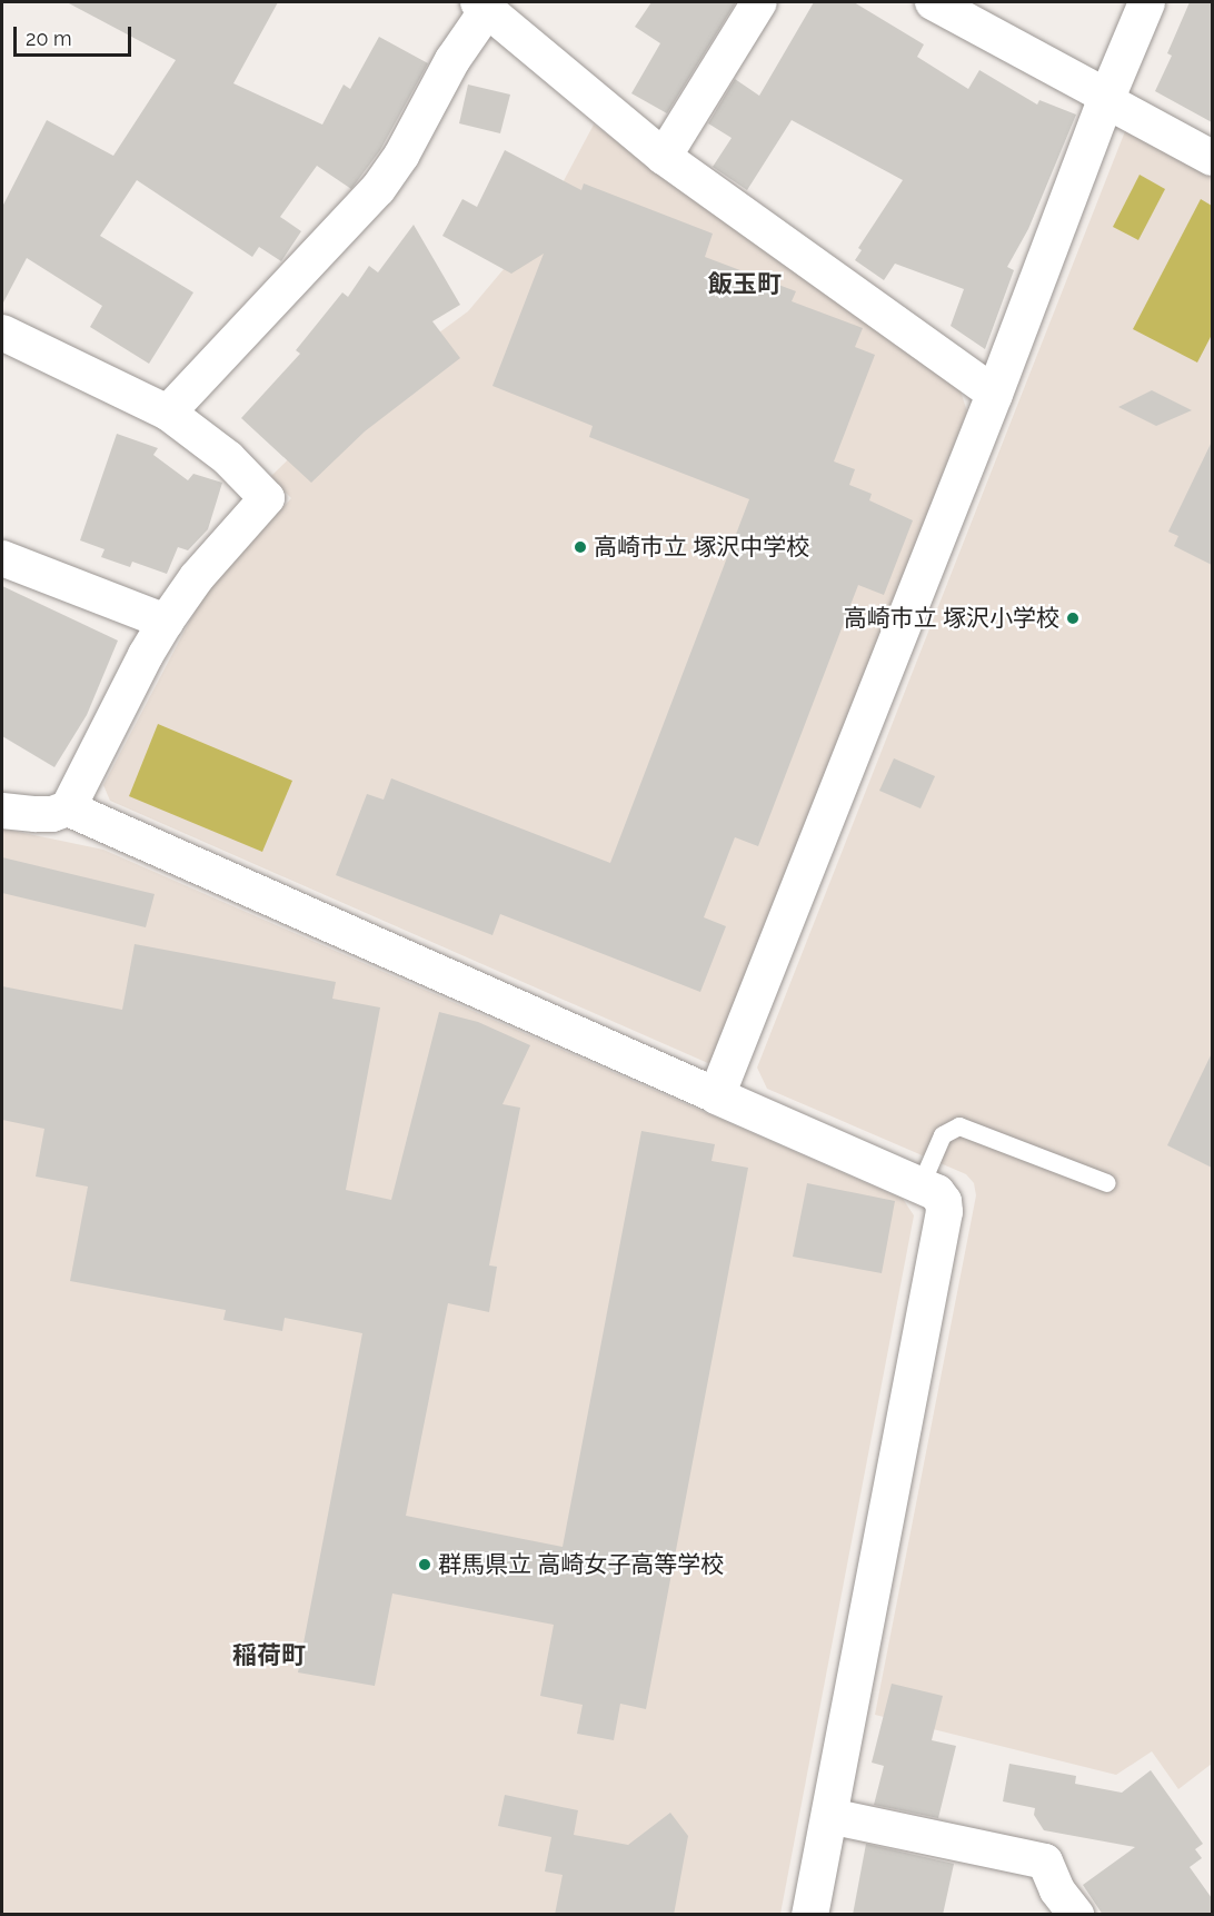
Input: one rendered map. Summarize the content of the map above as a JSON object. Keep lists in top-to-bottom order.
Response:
{
  "districts": ["飯玉町", "稲荷町"],
  "places": ["高崎市立 塚沢中学校", "高崎市立 塚沢小学校", "群馬県立 高崎女子高等学校"],
  "scale_bar": "20 m"
}
